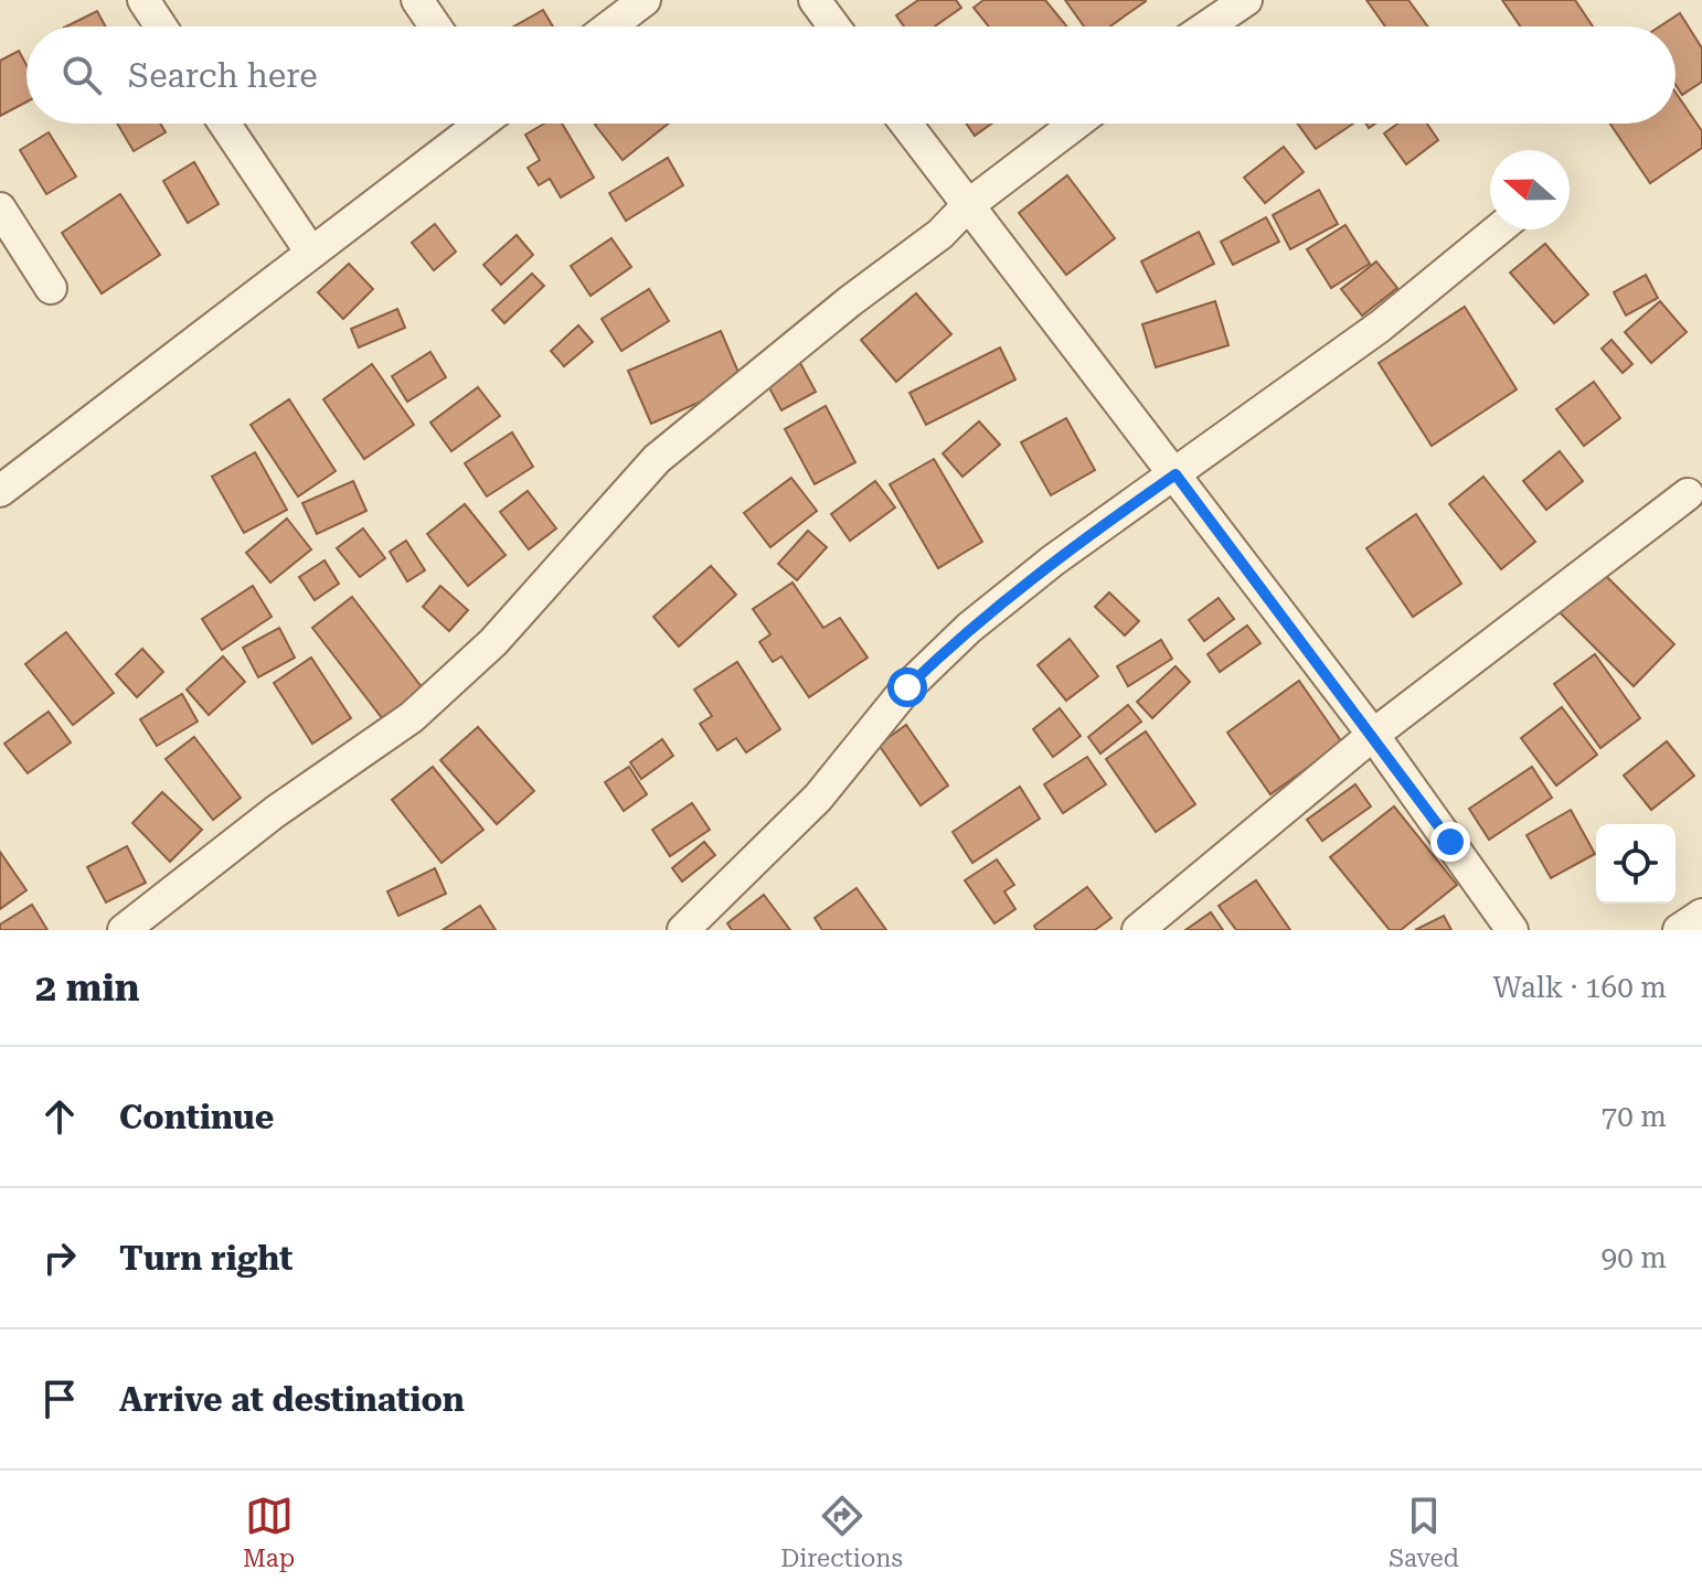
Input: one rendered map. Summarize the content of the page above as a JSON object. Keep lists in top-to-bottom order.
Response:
{
  "north": "left",
  "page": {
    "search": "Search here",
    "heading": ["2 min", "Walk · 160 m"],
    "list": [
      ["Continue", "70 m"],
      ["Turn right", "90 m"],
      "Arrive at destination"
    ],
    "nav": ["Map", "Directions", "Saved"]
  }
}
